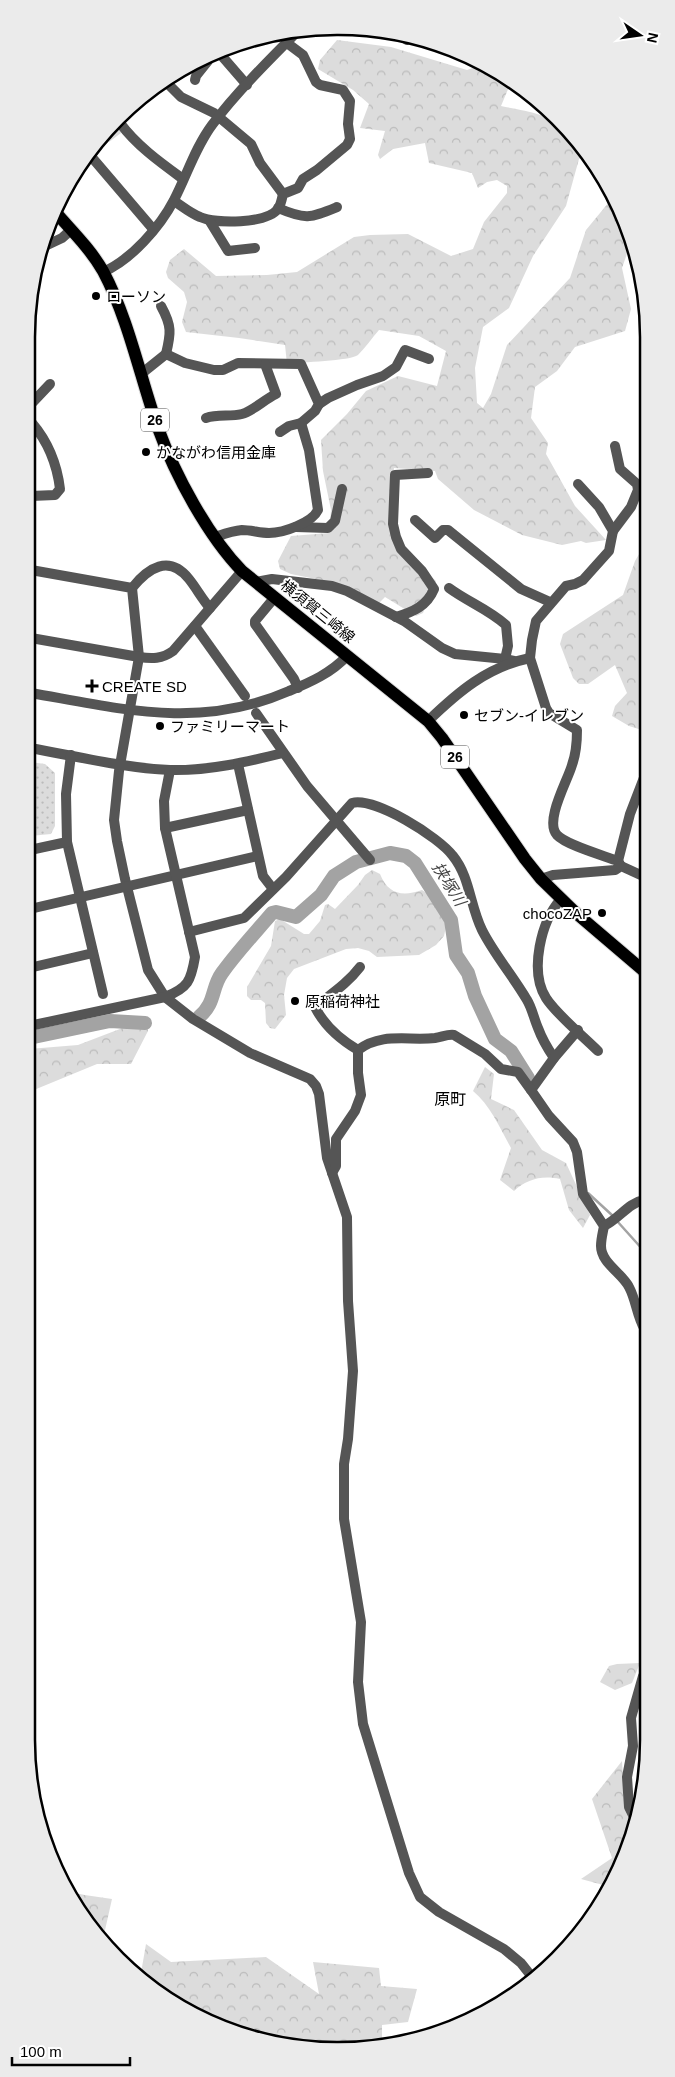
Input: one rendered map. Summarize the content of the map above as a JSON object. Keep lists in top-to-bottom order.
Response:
{
  "streets": {
    "main road": ["26", "横須賀三崎線"]
  },
  "districts": ["原町"],
  "water": ["挟塚川"],
  "places": {
    "other": [
      "ローソン",
      "かながわ信用金庫",
      "セブン-イレブン",
      "ファミリーマート",
      "chocoZAP",
      "原稲荷神社"
    ],
    "health": ["CREATE SD"]
  },
  "scale_bar": "100 m",
  "north": "right"
}
